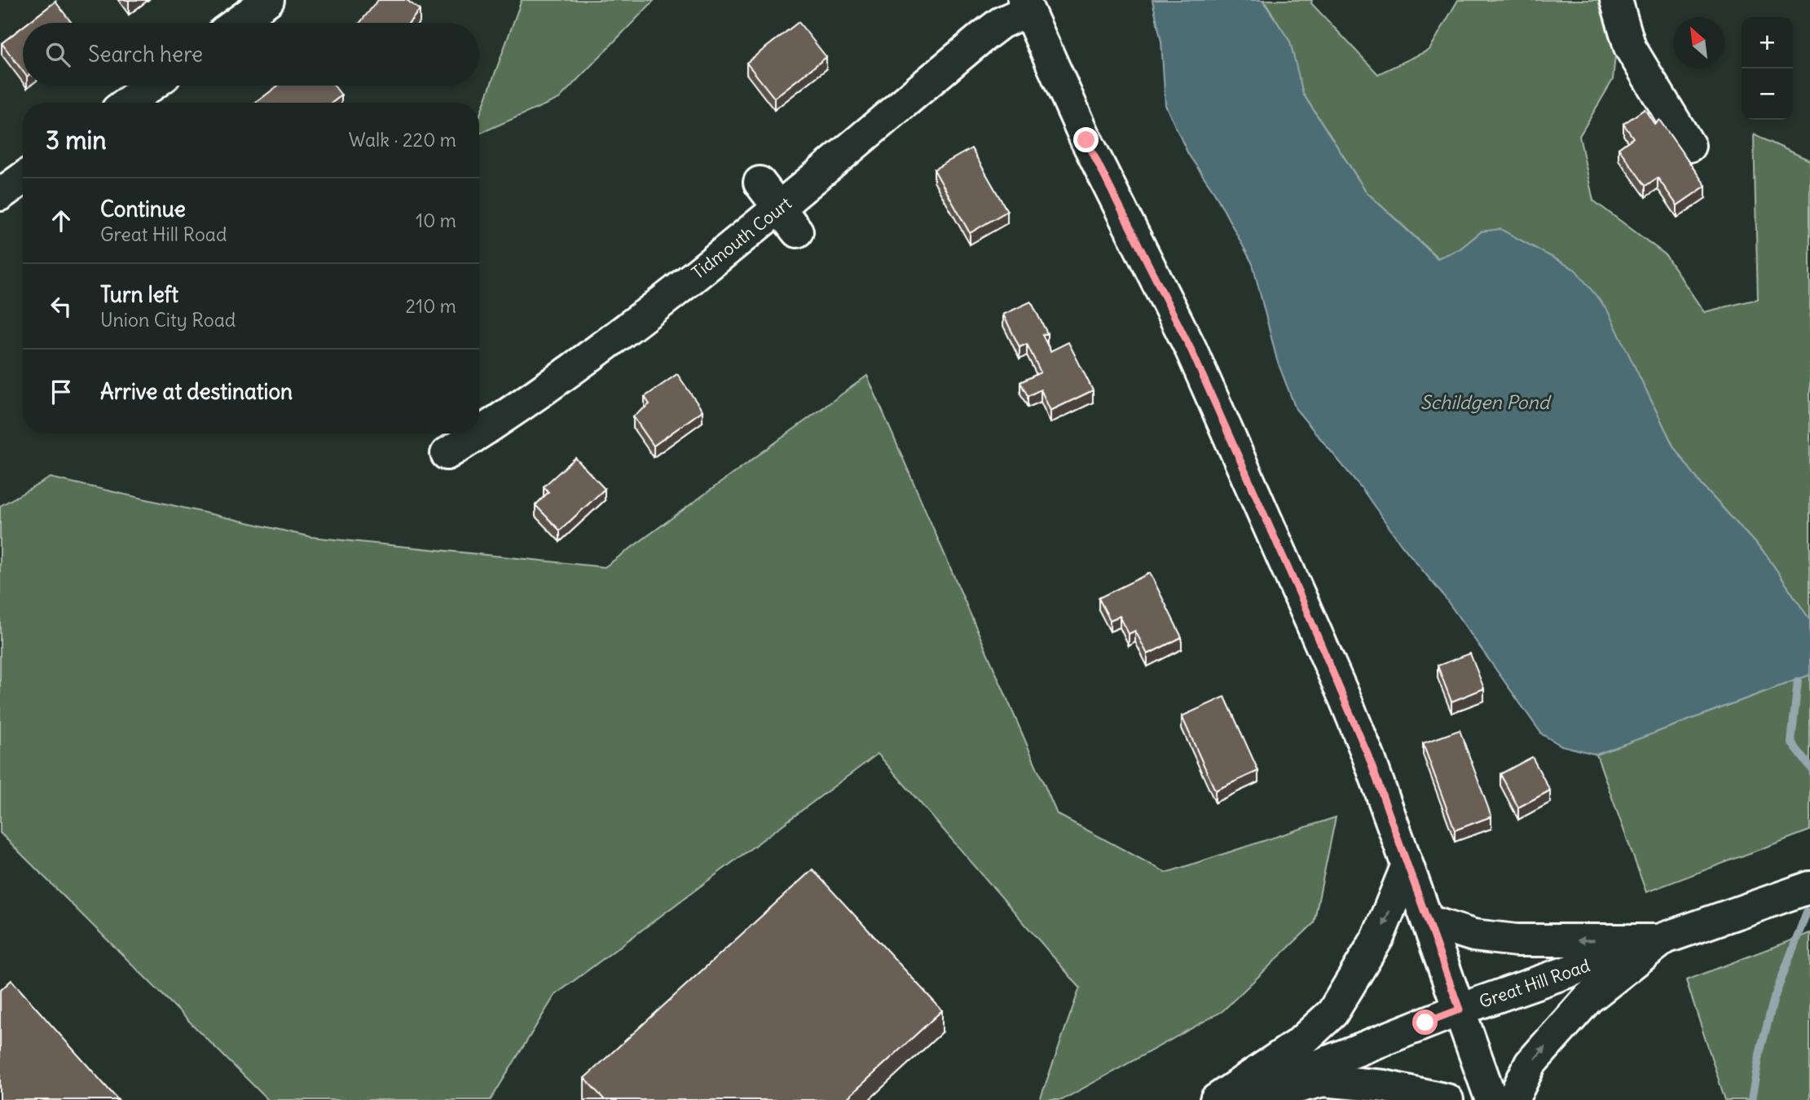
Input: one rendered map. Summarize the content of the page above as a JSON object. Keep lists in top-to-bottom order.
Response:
{
  "streets": {
    "main road": ["Tidmouth Court", "Great Hill Road"]
  },
  "water": ["Schildgen Pond"],
  "north": "top left",
  "page": {
    "map_buttons": ["+", "−"],
    "search": "Search here",
    "heading": ["3 min", "Walk · 220 m"],
    "list": [
      ["Continue", "Great Hill Road", "10 m"],
      ["Turn left", "Union City Road", "210 m"],
      "Arrive at destination"
    ]
  }
}
